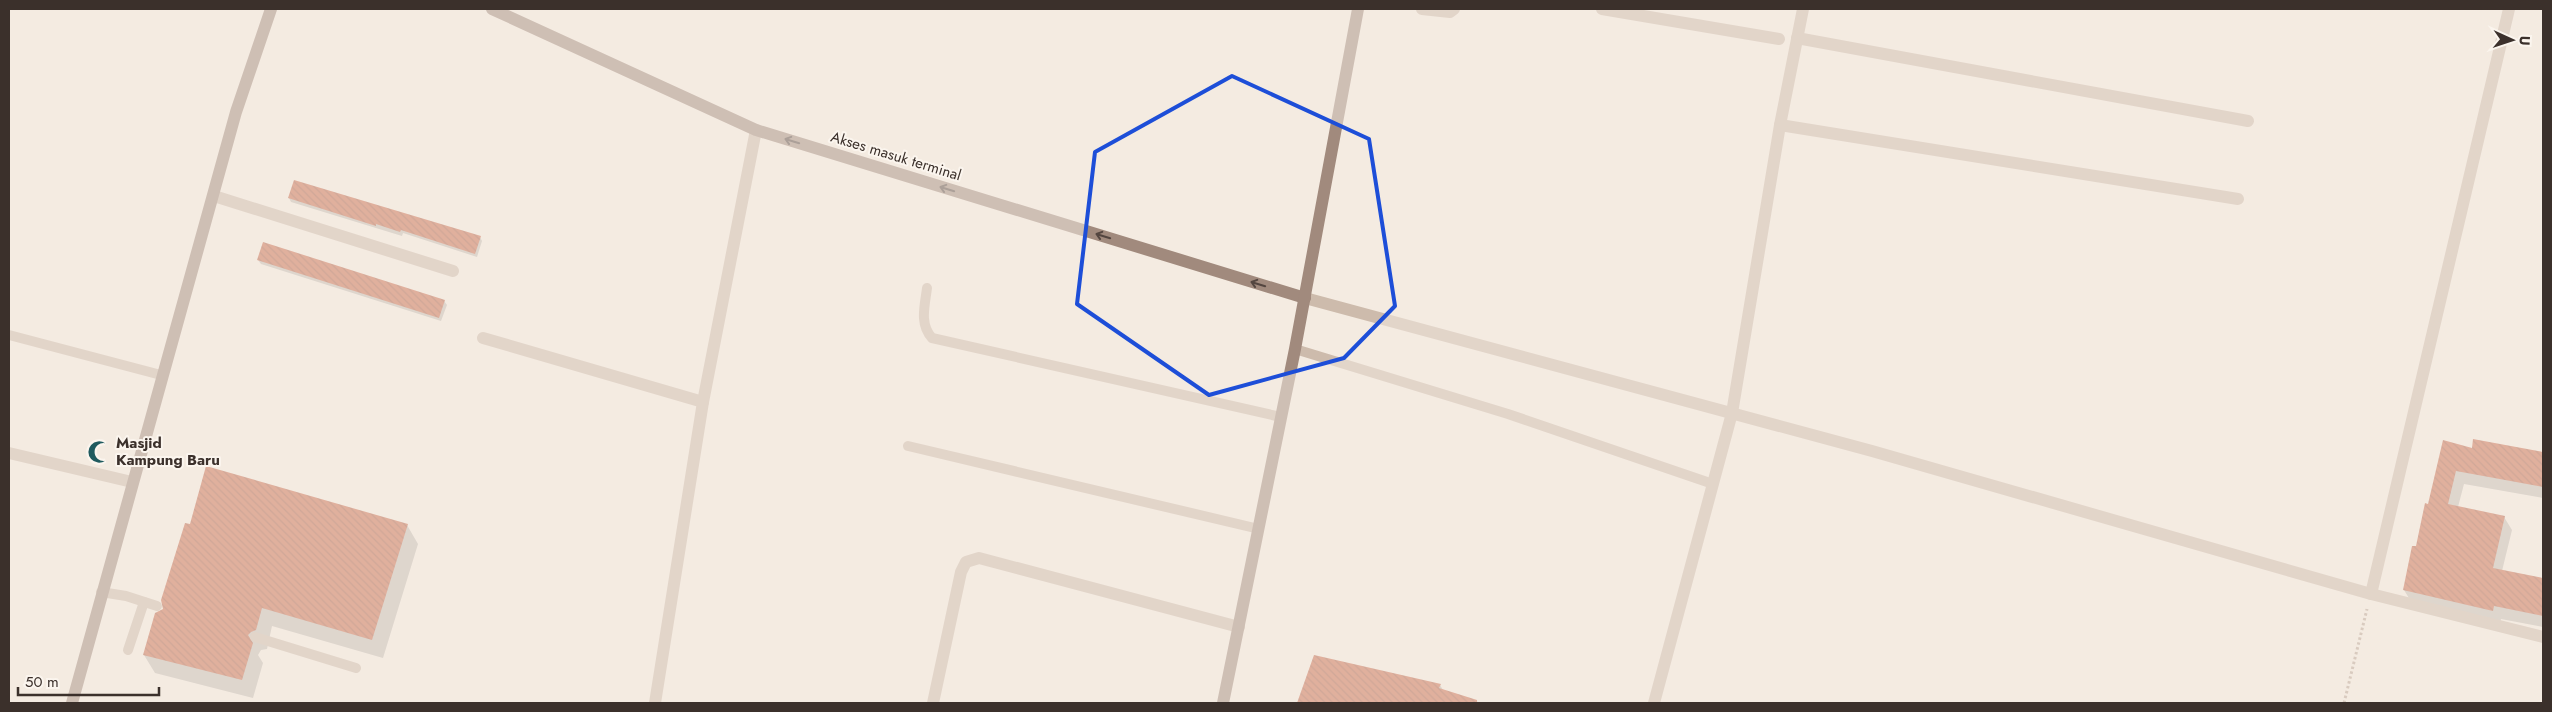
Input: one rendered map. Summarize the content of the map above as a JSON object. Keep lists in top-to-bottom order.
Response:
{
  "streets": {
    "street": ["Akses masuk terminal"]
  },
  "one_way": ["Akses masuk terminal"],
  "places": {
    "mosque": ["Masjid Kampung Baru"]
  },
  "scale_bar": "50 m",
  "north": "right"
}
